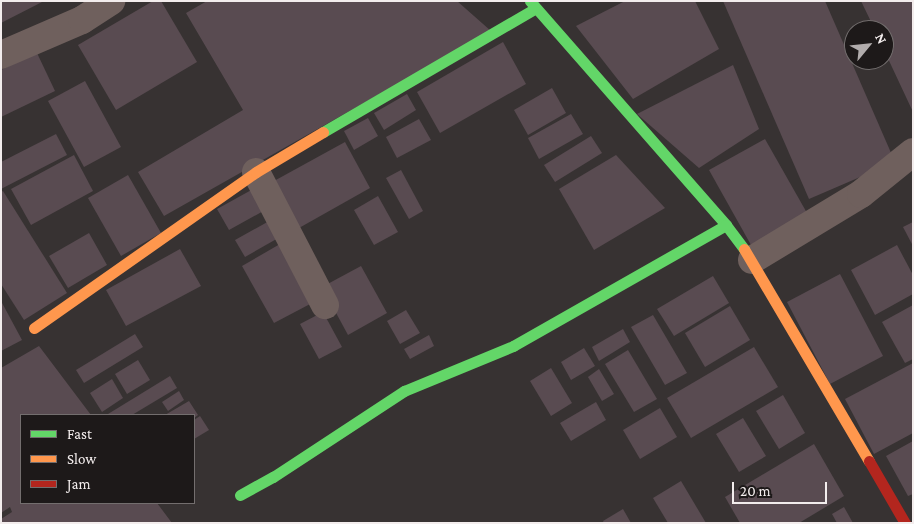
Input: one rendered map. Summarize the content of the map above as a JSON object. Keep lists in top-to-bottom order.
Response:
{
  "legend": ["Fast", "Slow", "Jam"],
  "scale_bar": "20 m",
  "north": "top right"
}
